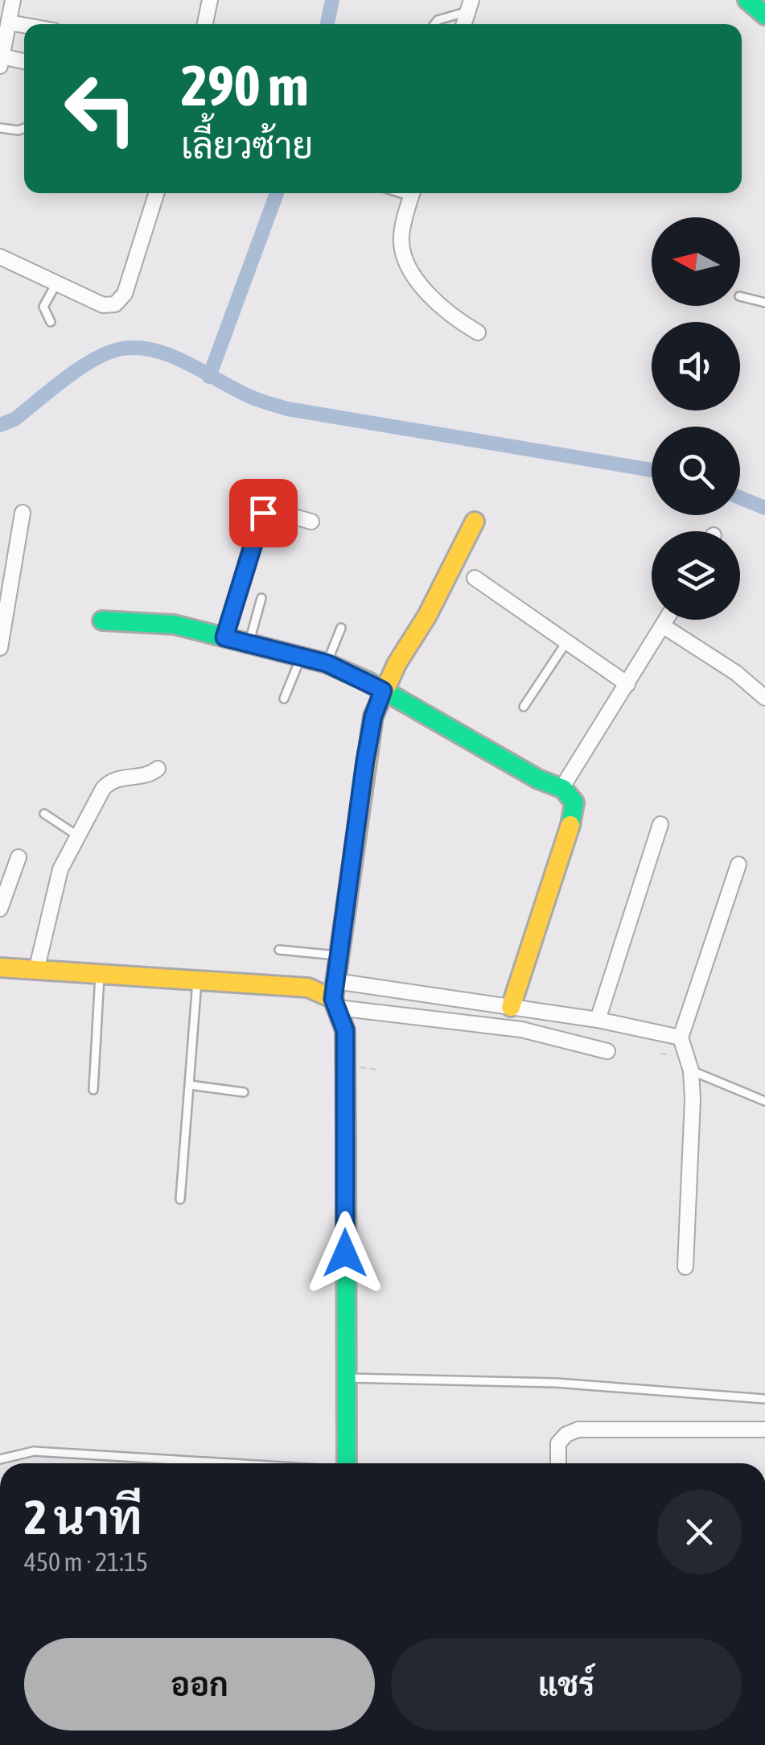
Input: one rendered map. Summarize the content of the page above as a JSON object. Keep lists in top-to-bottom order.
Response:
{
  "north": "left",
  "page": {
    "turn": ["290 m", "เลี้ยวซ้าย"],
    "heading": ["2 นาที", "450 m · 21:15"],
    "buttons": ["ออก", "แชร์"]
  }
}
